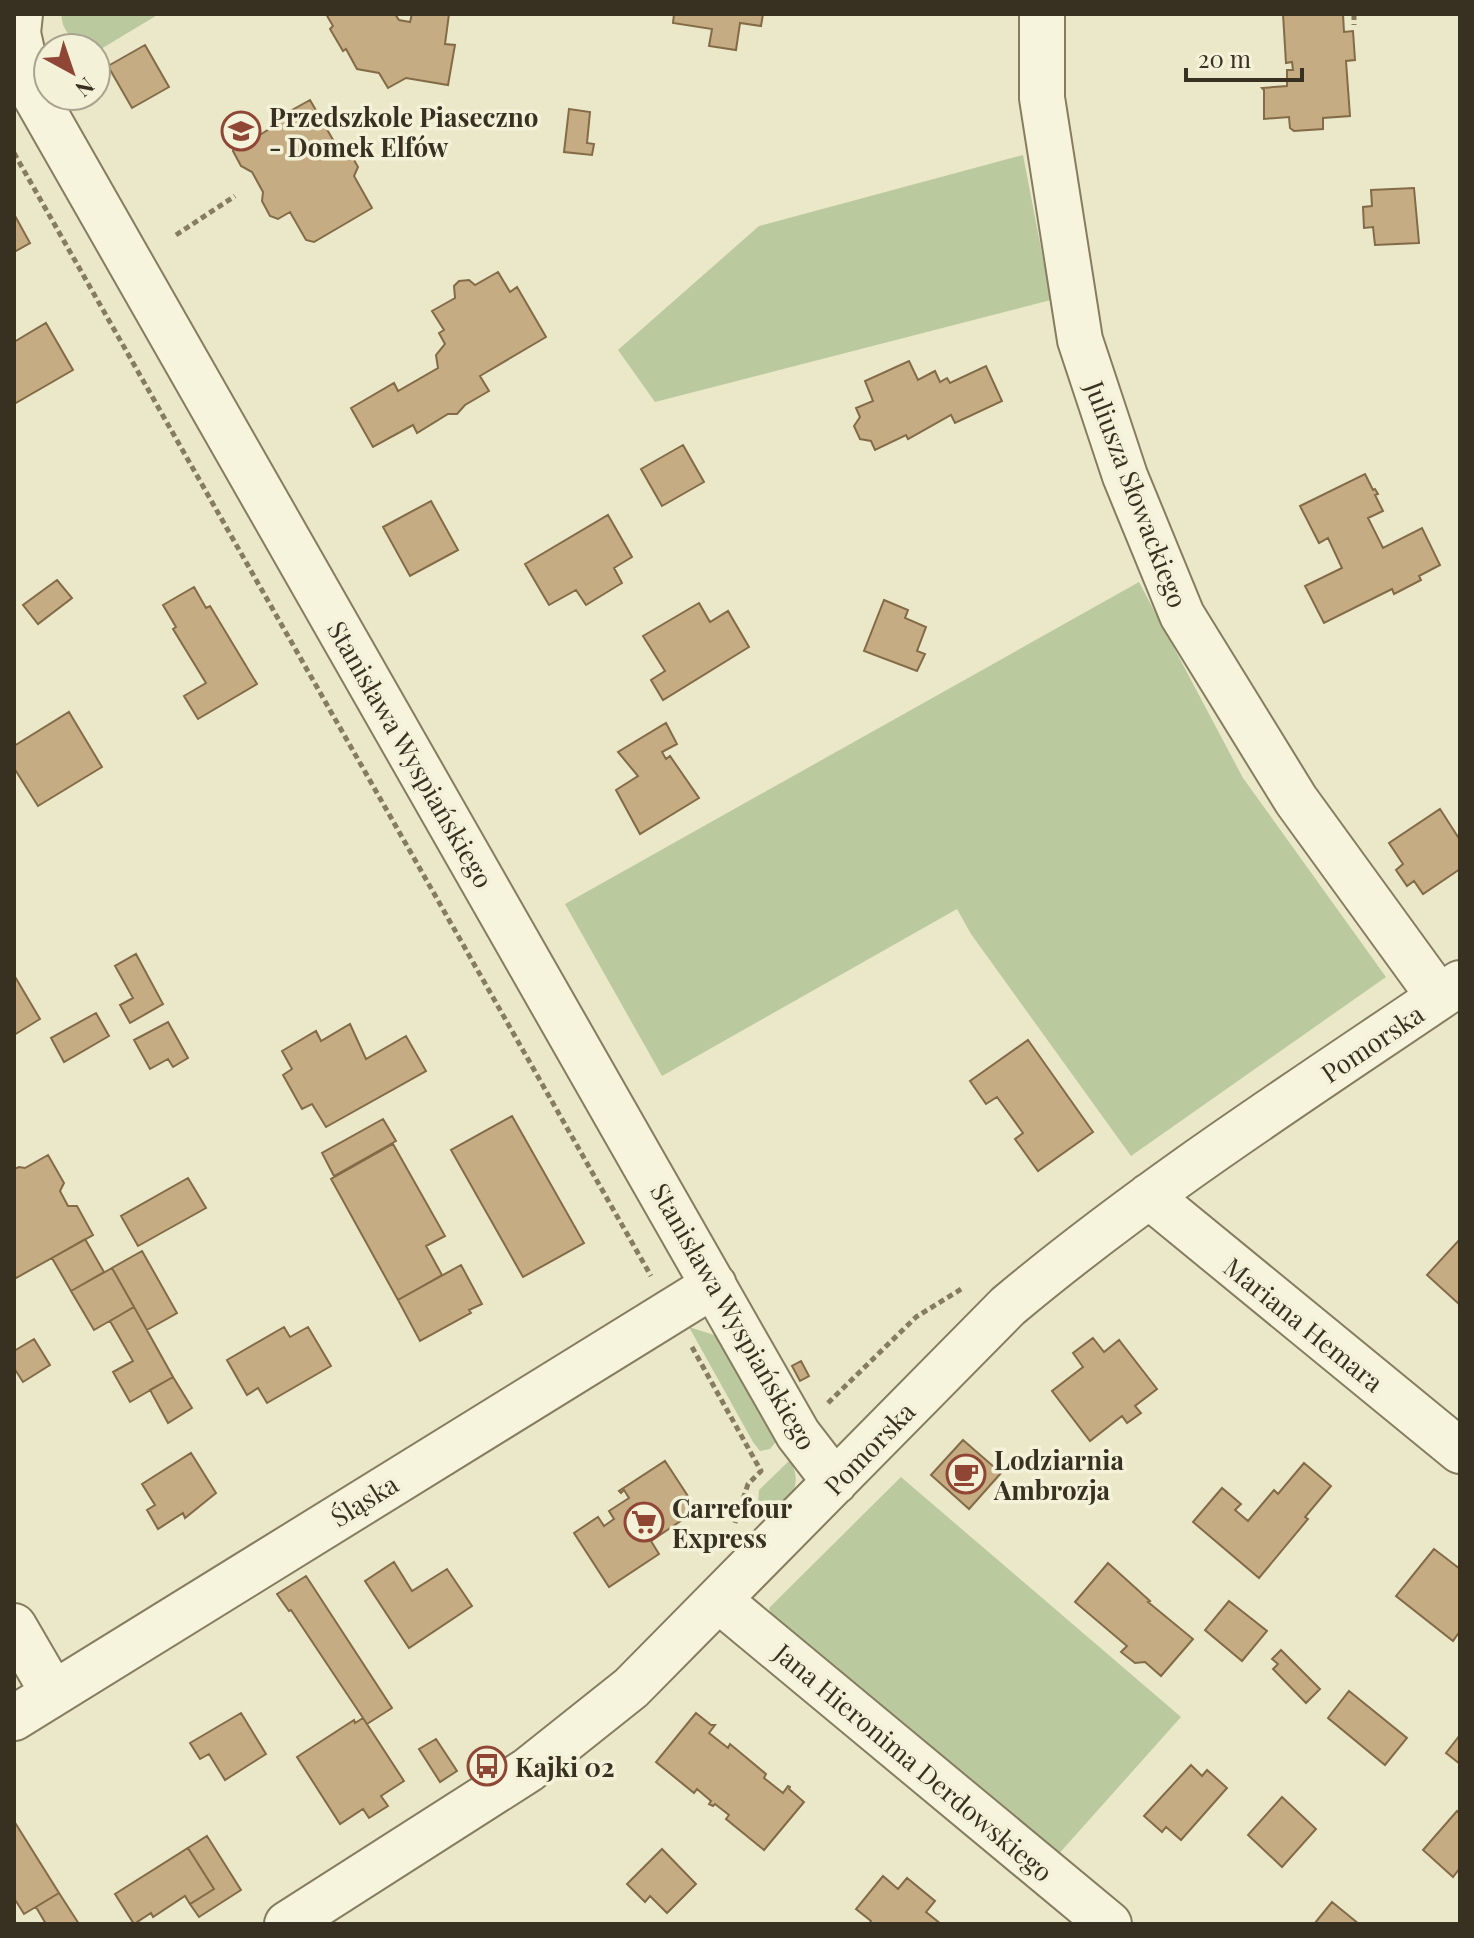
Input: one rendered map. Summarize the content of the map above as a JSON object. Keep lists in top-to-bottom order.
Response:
{
  "streets": {
    "street": [
      "Juliusza Słowackiego",
      "Stanisława Wyspiańskiego",
      "Pomorska",
      "Mariana Hemara",
      "Śląska",
      "Jana Hieronima Derdowskiego"
    ]
  },
  "crossings": [
    ["Juliusza Słowackiego", "Pomorska"],
    ["Stanisława Wyspiańskiego", "Pomorska"],
    ["Stanisława Wyspiańskiego", "Śląska"],
    ["Pomorska", "Mariana Hemara"],
    ["Pomorska", "Jana Hieronima Derdowskiego"]
  ],
  "places": {
    "school or university": ["Przedszkole Piaseczno - Domek Elfów"],
    "cafe": ["Lodziarnia Ambrozja"],
    "supermarket": ["Carrefour Express"],
    "bus stop": ["Kajki 02"]
  },
  "scale_bar": "20 m",
  "north": "bottom right"
}
